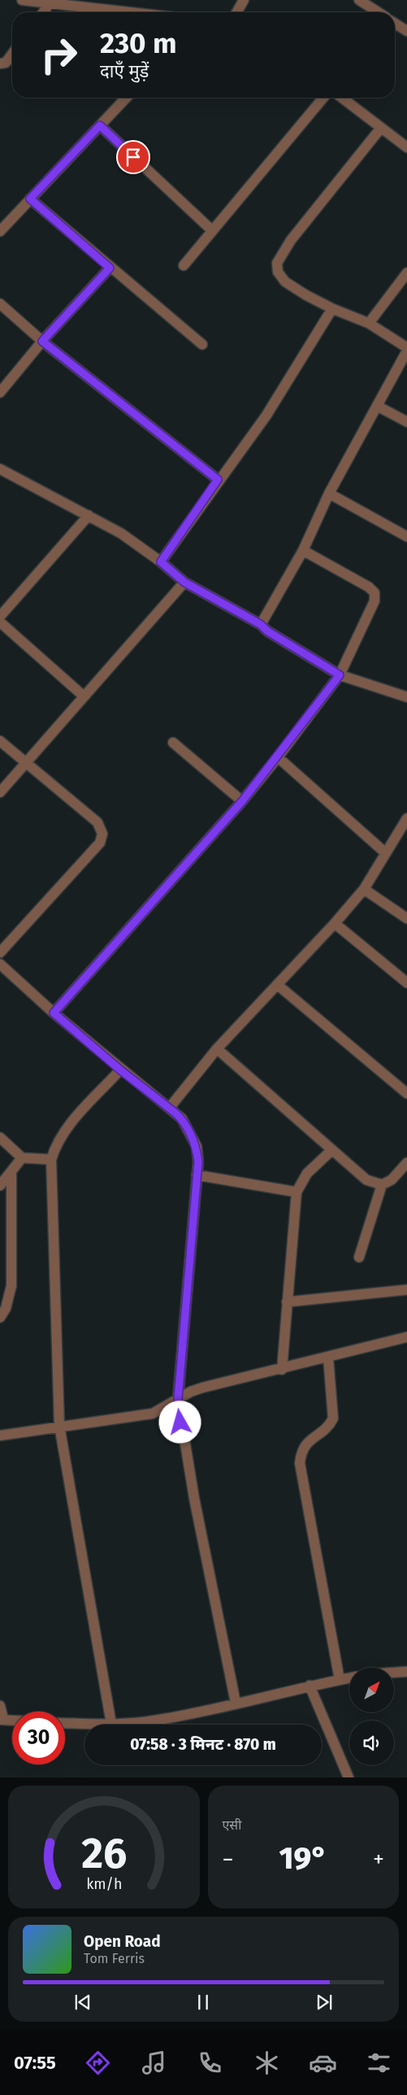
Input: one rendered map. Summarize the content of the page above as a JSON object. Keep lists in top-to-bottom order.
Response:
{
  "north": "top right",
  "page": {
    "turn": ["230 m", "दाएँ मुड़ें"],
    "limit": "30",
    "trip": "07:58 · 3 मिनट · 870 m",
    "tile": "एसी",
    "heat": ["−", "19°", "+"],
    "song": ["Open Road", "Tom Ferris"],
    "tabs": "07:55",
    "gauge": ["26", "km/h"]
  }
}
